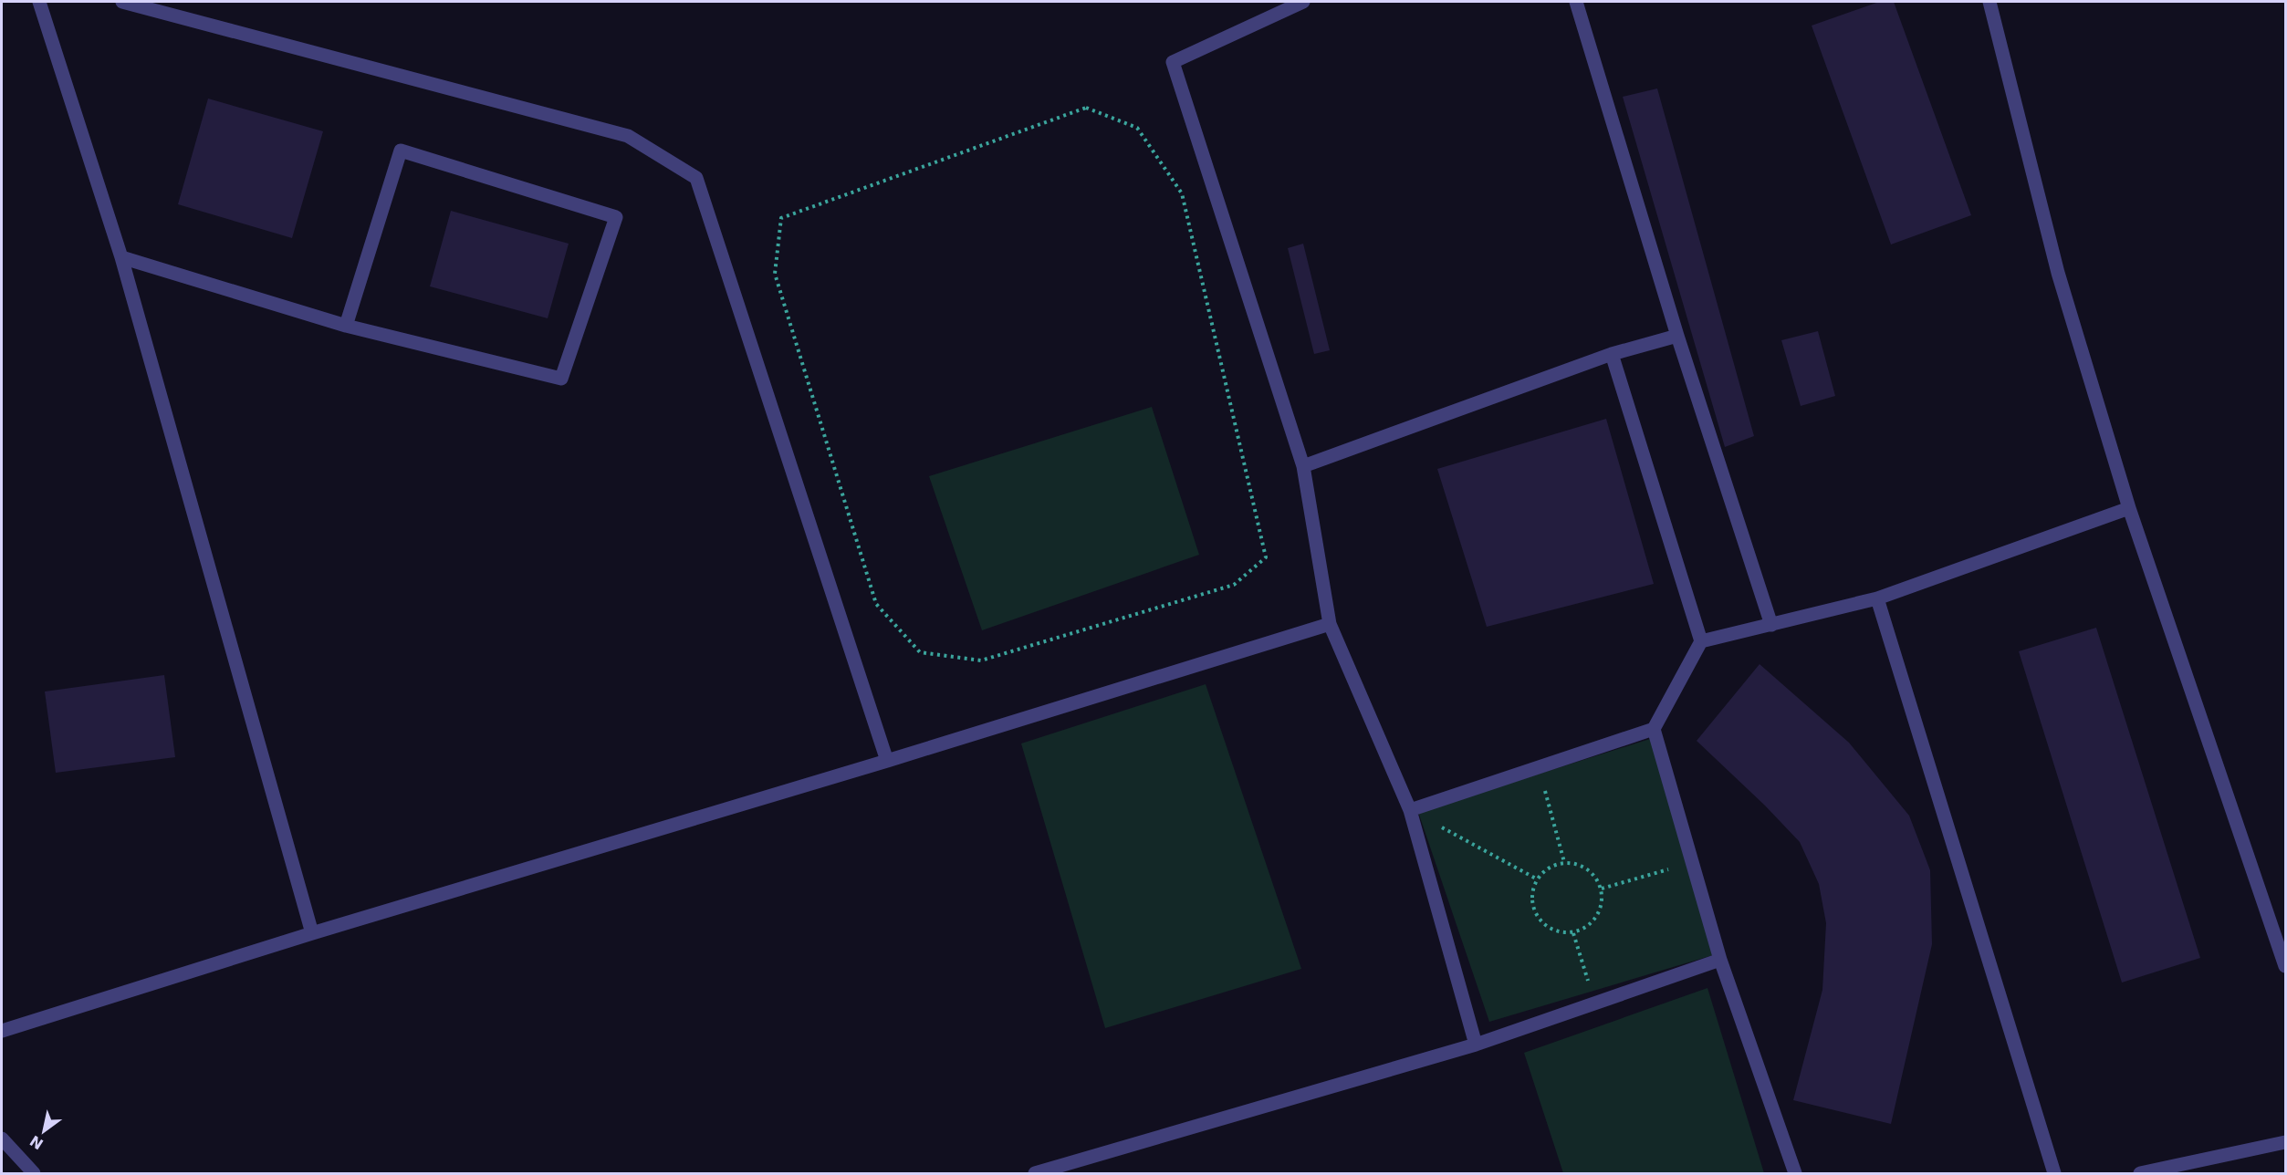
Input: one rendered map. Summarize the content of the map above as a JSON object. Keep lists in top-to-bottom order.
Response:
{
  "north": "bottom left"
}
